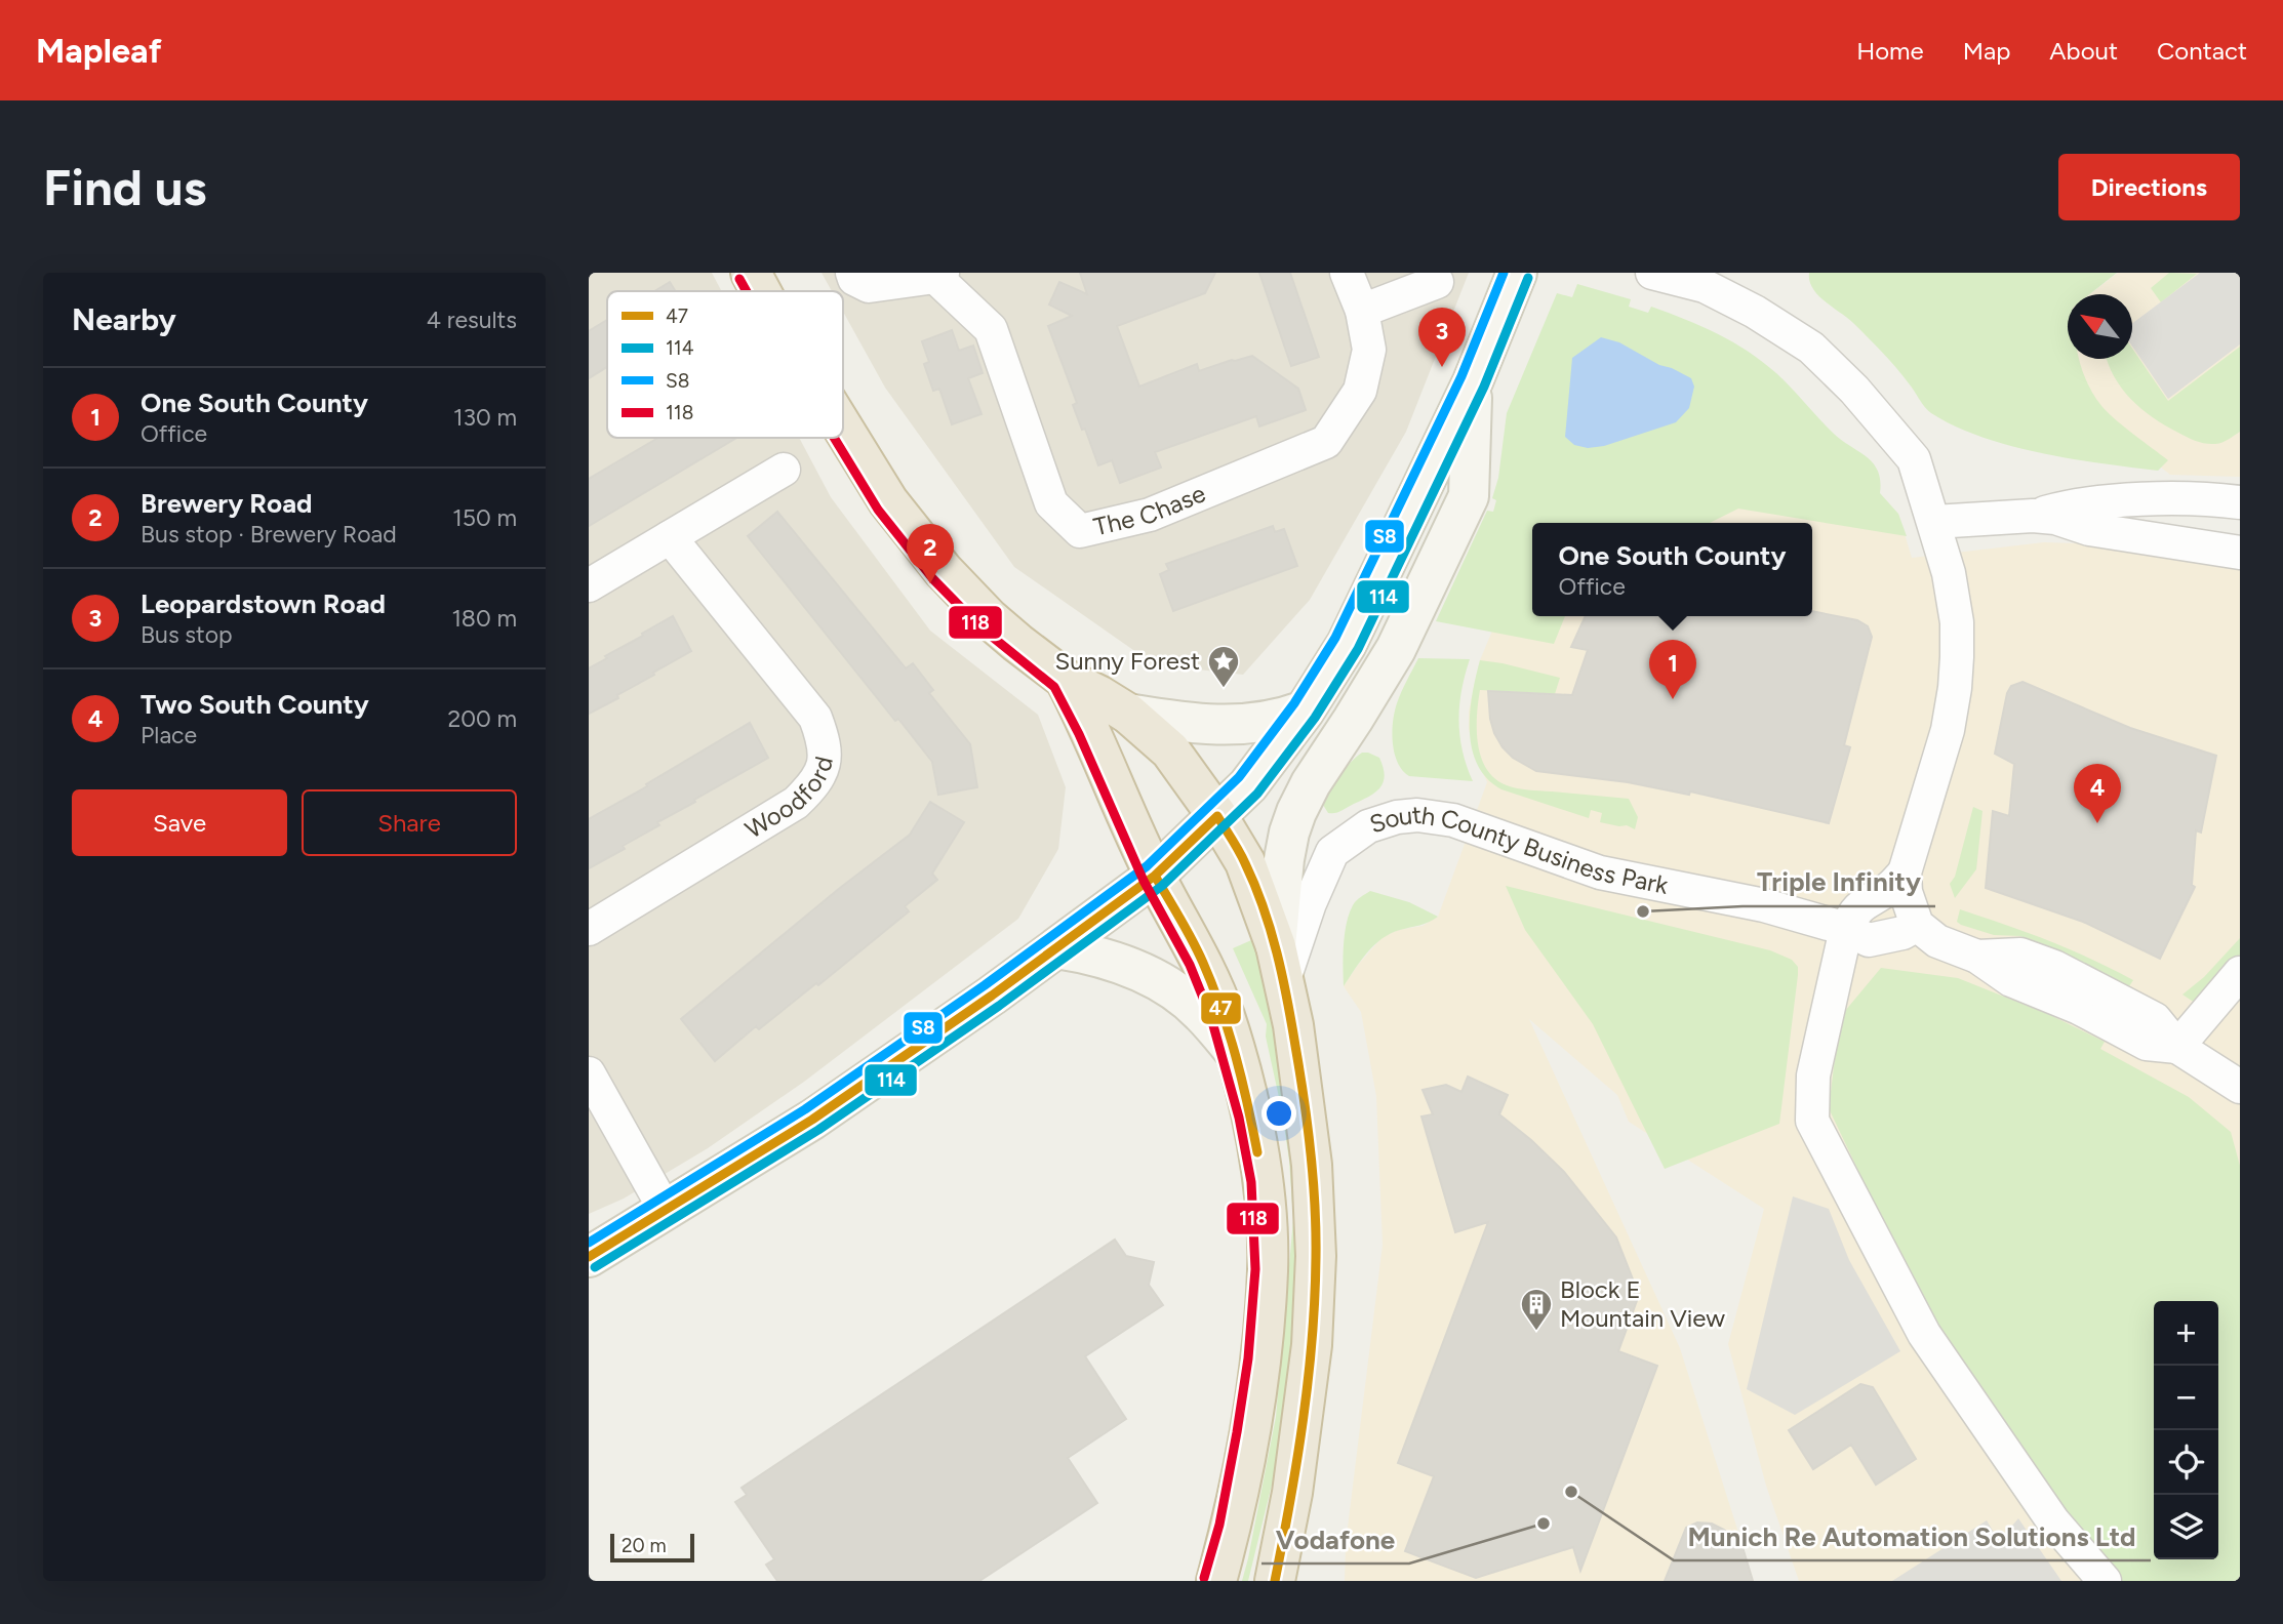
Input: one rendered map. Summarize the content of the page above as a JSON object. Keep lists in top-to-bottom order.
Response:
{
  "streets": {
    "street": ["The Chase", "Woodford", "South County Business Park"]
  },
  "places": {
    "place": ["Sunny Forest"],
    "other": ["Triple Infinity", "Munich Re Automation Solutions Ltd", "Vodafone"],
    "building": ["Block E Mountain View"]
  },
  "lines": [
    "transit line S8",
    "transit line 114",
    "transit line 118",
    "transit line 47"
  ],
  "legend": [
    "47",
    "114",
    "S8",
    "118"
  ],
  "scale_bar": "20 m",
  "north": "top left",
  "page": {
    "header": "Mapleaf",
    "nav": [
      "Home",
      "Map",
      "About",
      "Contact"
    ],
    "buttons": [
      "Directions",
      ["Save", "Share"]
    ],
    "title": "Find us",
    "heading": ["Nearby", "4 results"],
    "pins": [
      "3",
      "2",
      "1",
      "4"
    ],
    "list": [
      {
        "mark": "1",
        "name": "One South County",
        "note": "Office",
        "value": "130 m"
      },
      {
        "mark": "2",
        "name": "Brewery Road",
        "note": "Bus stop · Brewery Road",
        "value": "150 m"
      },
      {
        "mark": "3",
        "name": "Leopardstown Road",
        "note": "Bus stop",
        "value": "180 m"
      },
      {
        "mark": "4",
        "name": "Two South County",
        "note": "Place",
        "value": "200 m"
      }
    ],
    "popup": ["One South County", "Office"],
    "map_buttons": ["+", "−"],
    "scale": "20 m"
  }
}
